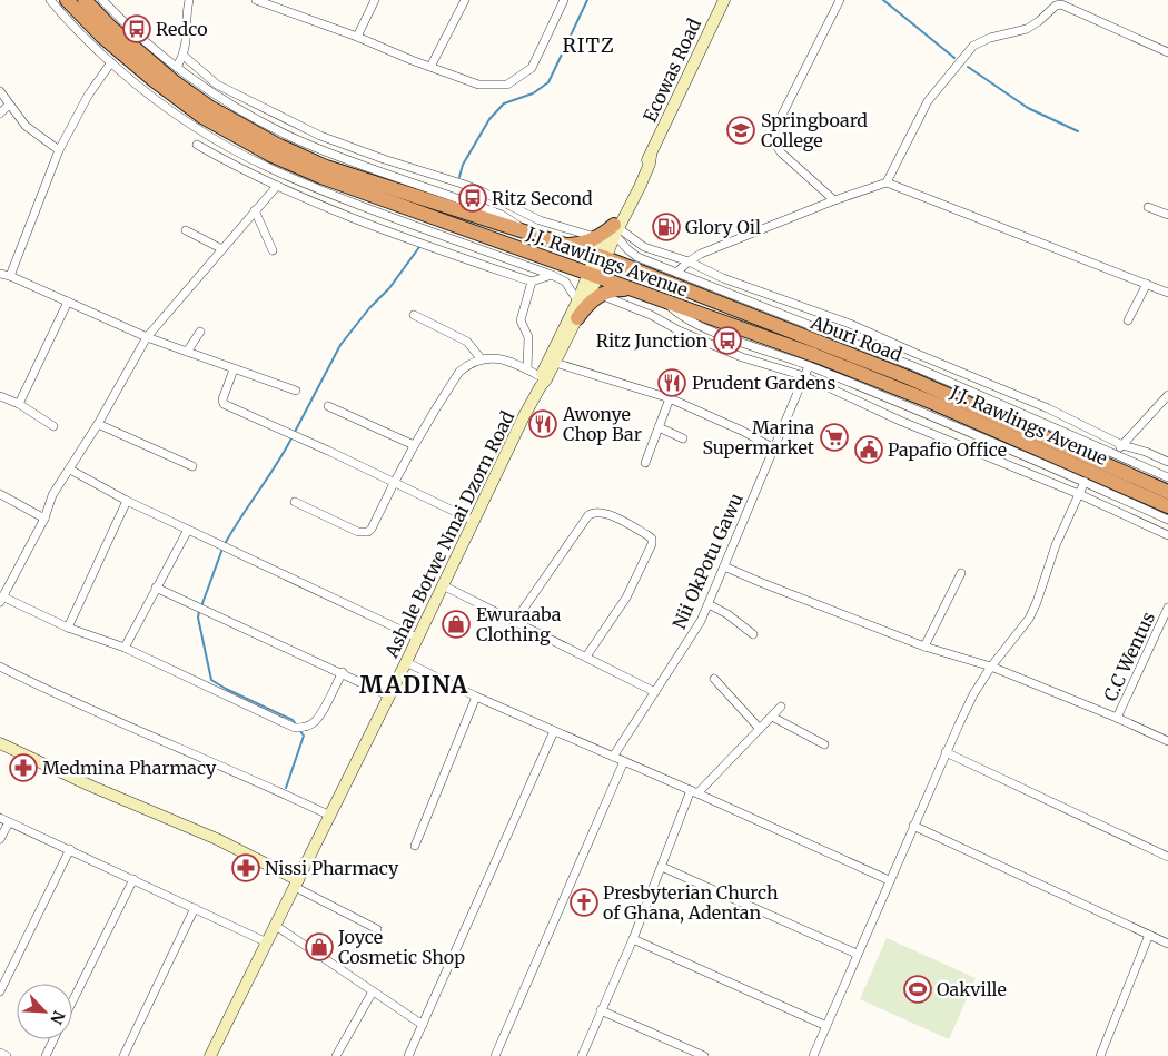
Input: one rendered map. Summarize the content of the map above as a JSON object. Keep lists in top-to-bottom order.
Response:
{
  "streets": {
    "highway": ["J.J. Rawlings Avenue", "Aburi Road"],
    "main road": ["Ecowas Road", "Ashale Botwe Nmai Dzorn Road"],
    "street": ["Nii OkPotu Gawu", "C.C Wentus"]
  },
  "crossings": [
    ["Ecowas Road", "J.J. Rawlings Avenue"],
    ["Ecowas Road", "Aburi Road"],
    ["J.J. Rawlings Avenue", "Aburi Road"]
  ],
  "districts": ["RITZ", "MADINA"],
  "places": {
    "bus stop": ["Redco", "Ritz Second", "Ritz Junction"],
    "school or university": ["Springboard College"],
    "fuel station": ["Glory Oil"],
    "restaurant": ["Prudent Gardens", "Awonye Chop Bar"],
    "supermarket": ["Marina Supermarket"],
    "public building": ["Papafio Office"],
    "shop": ["Ewuraaba Clothing", "Joyce Cosmetic Shop"],
    "pharmacy": ["Medmina Pharmacy", "Nissi Pharmacy"],
    "church": ["Presbyterian Church of Ghana, Adentan"],
    "sports": ["Oakville"]
  },
  "north": "bottom right"
}
